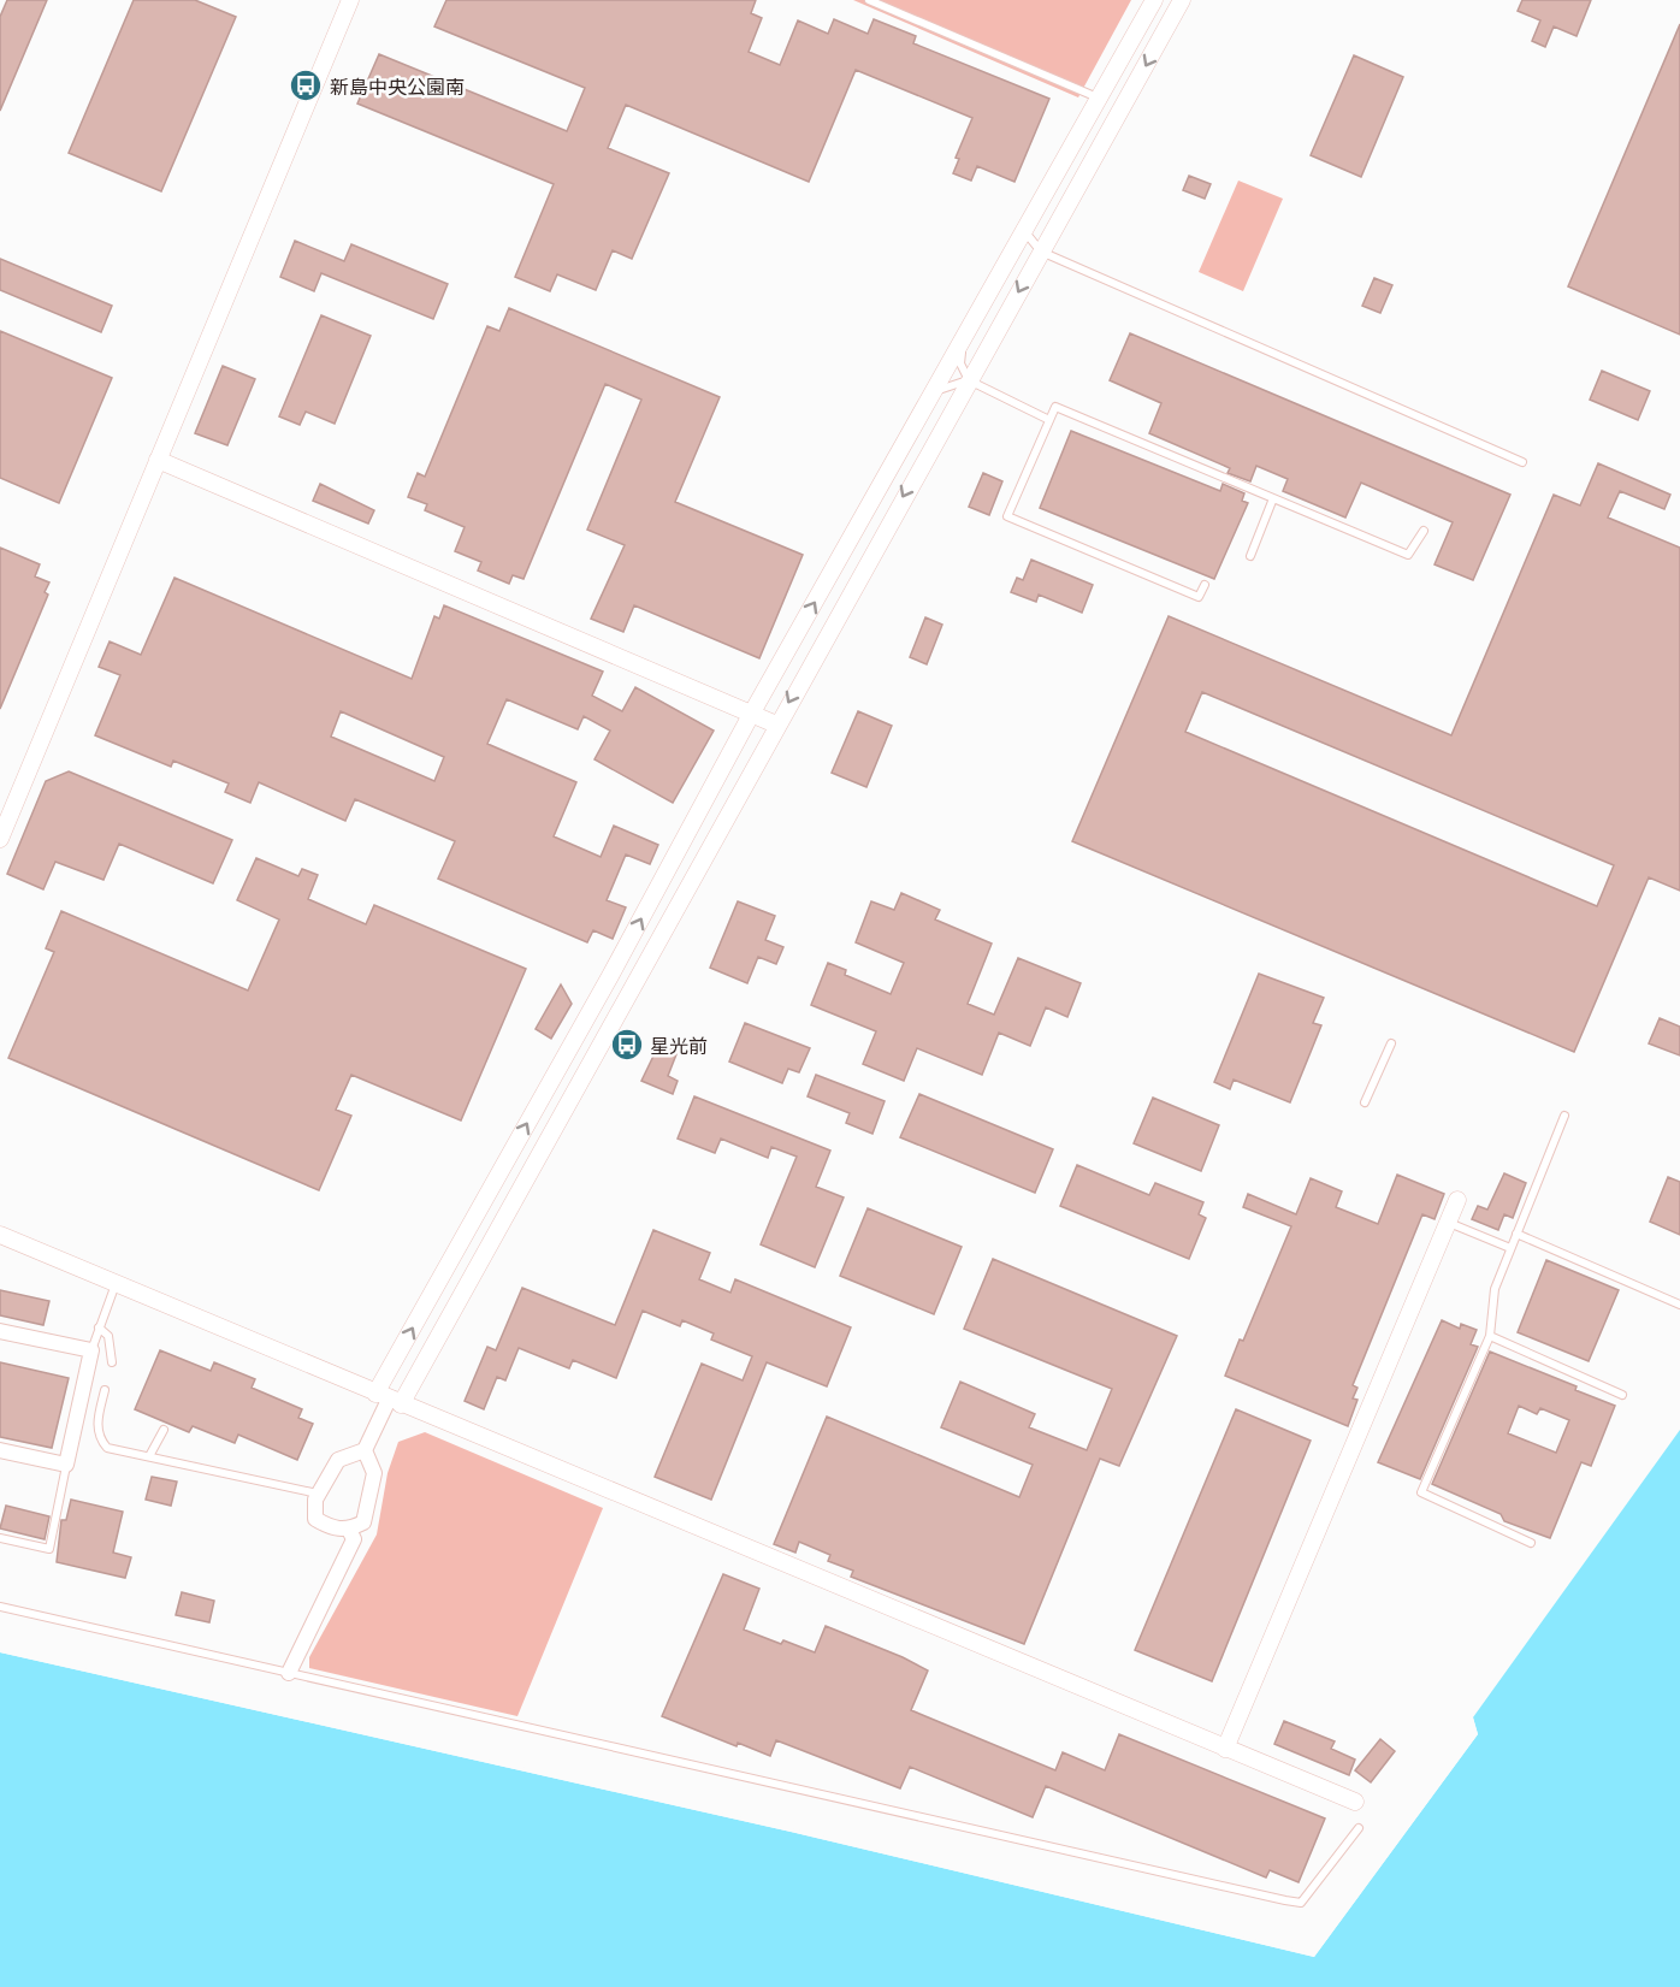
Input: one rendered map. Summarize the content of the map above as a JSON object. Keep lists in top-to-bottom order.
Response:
{
  "places": {
    "bus stop": ["新島中央公園南", "星光前"]
  }
}
